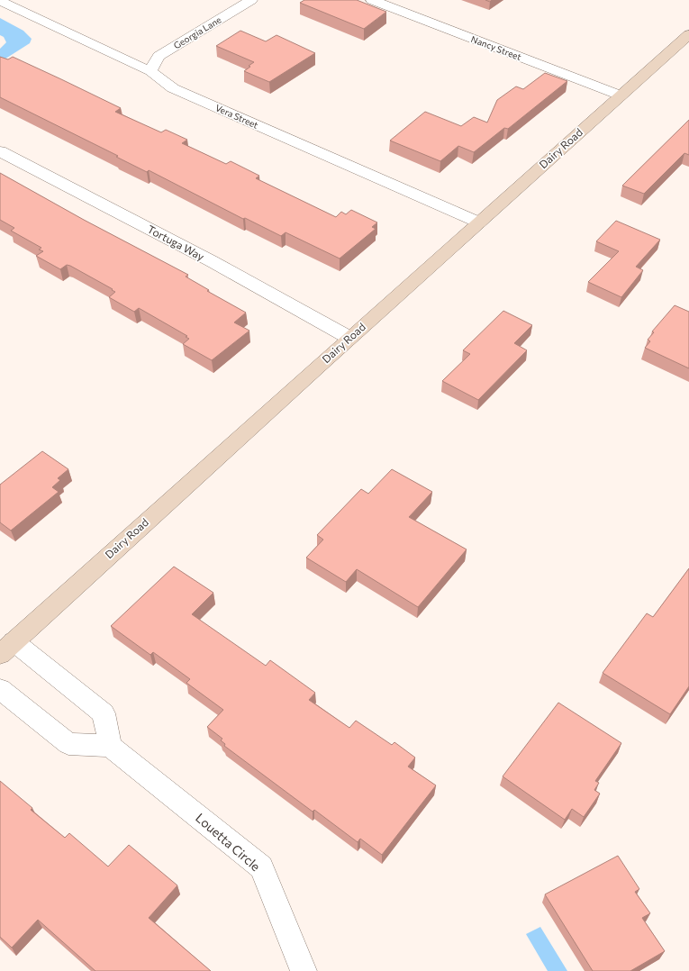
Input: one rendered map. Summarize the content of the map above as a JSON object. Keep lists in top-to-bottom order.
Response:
{
  "streets": {
    "street": [
      "Georgia Lane",
      "Nancy Street",
      "Vera Street",
      "Dairy Road",
      "Tortuga Way",
      "Louetta Circle"
    ]
  },
  "crossings": [
    ["Georgia Lane", "Vera Street"],
    ["Nancy Street", "Dairy Road"],
    ["Vera Street", "Dairy Road"],
    ["Dairy Road", "Tortuga Way"]
  ]
}
